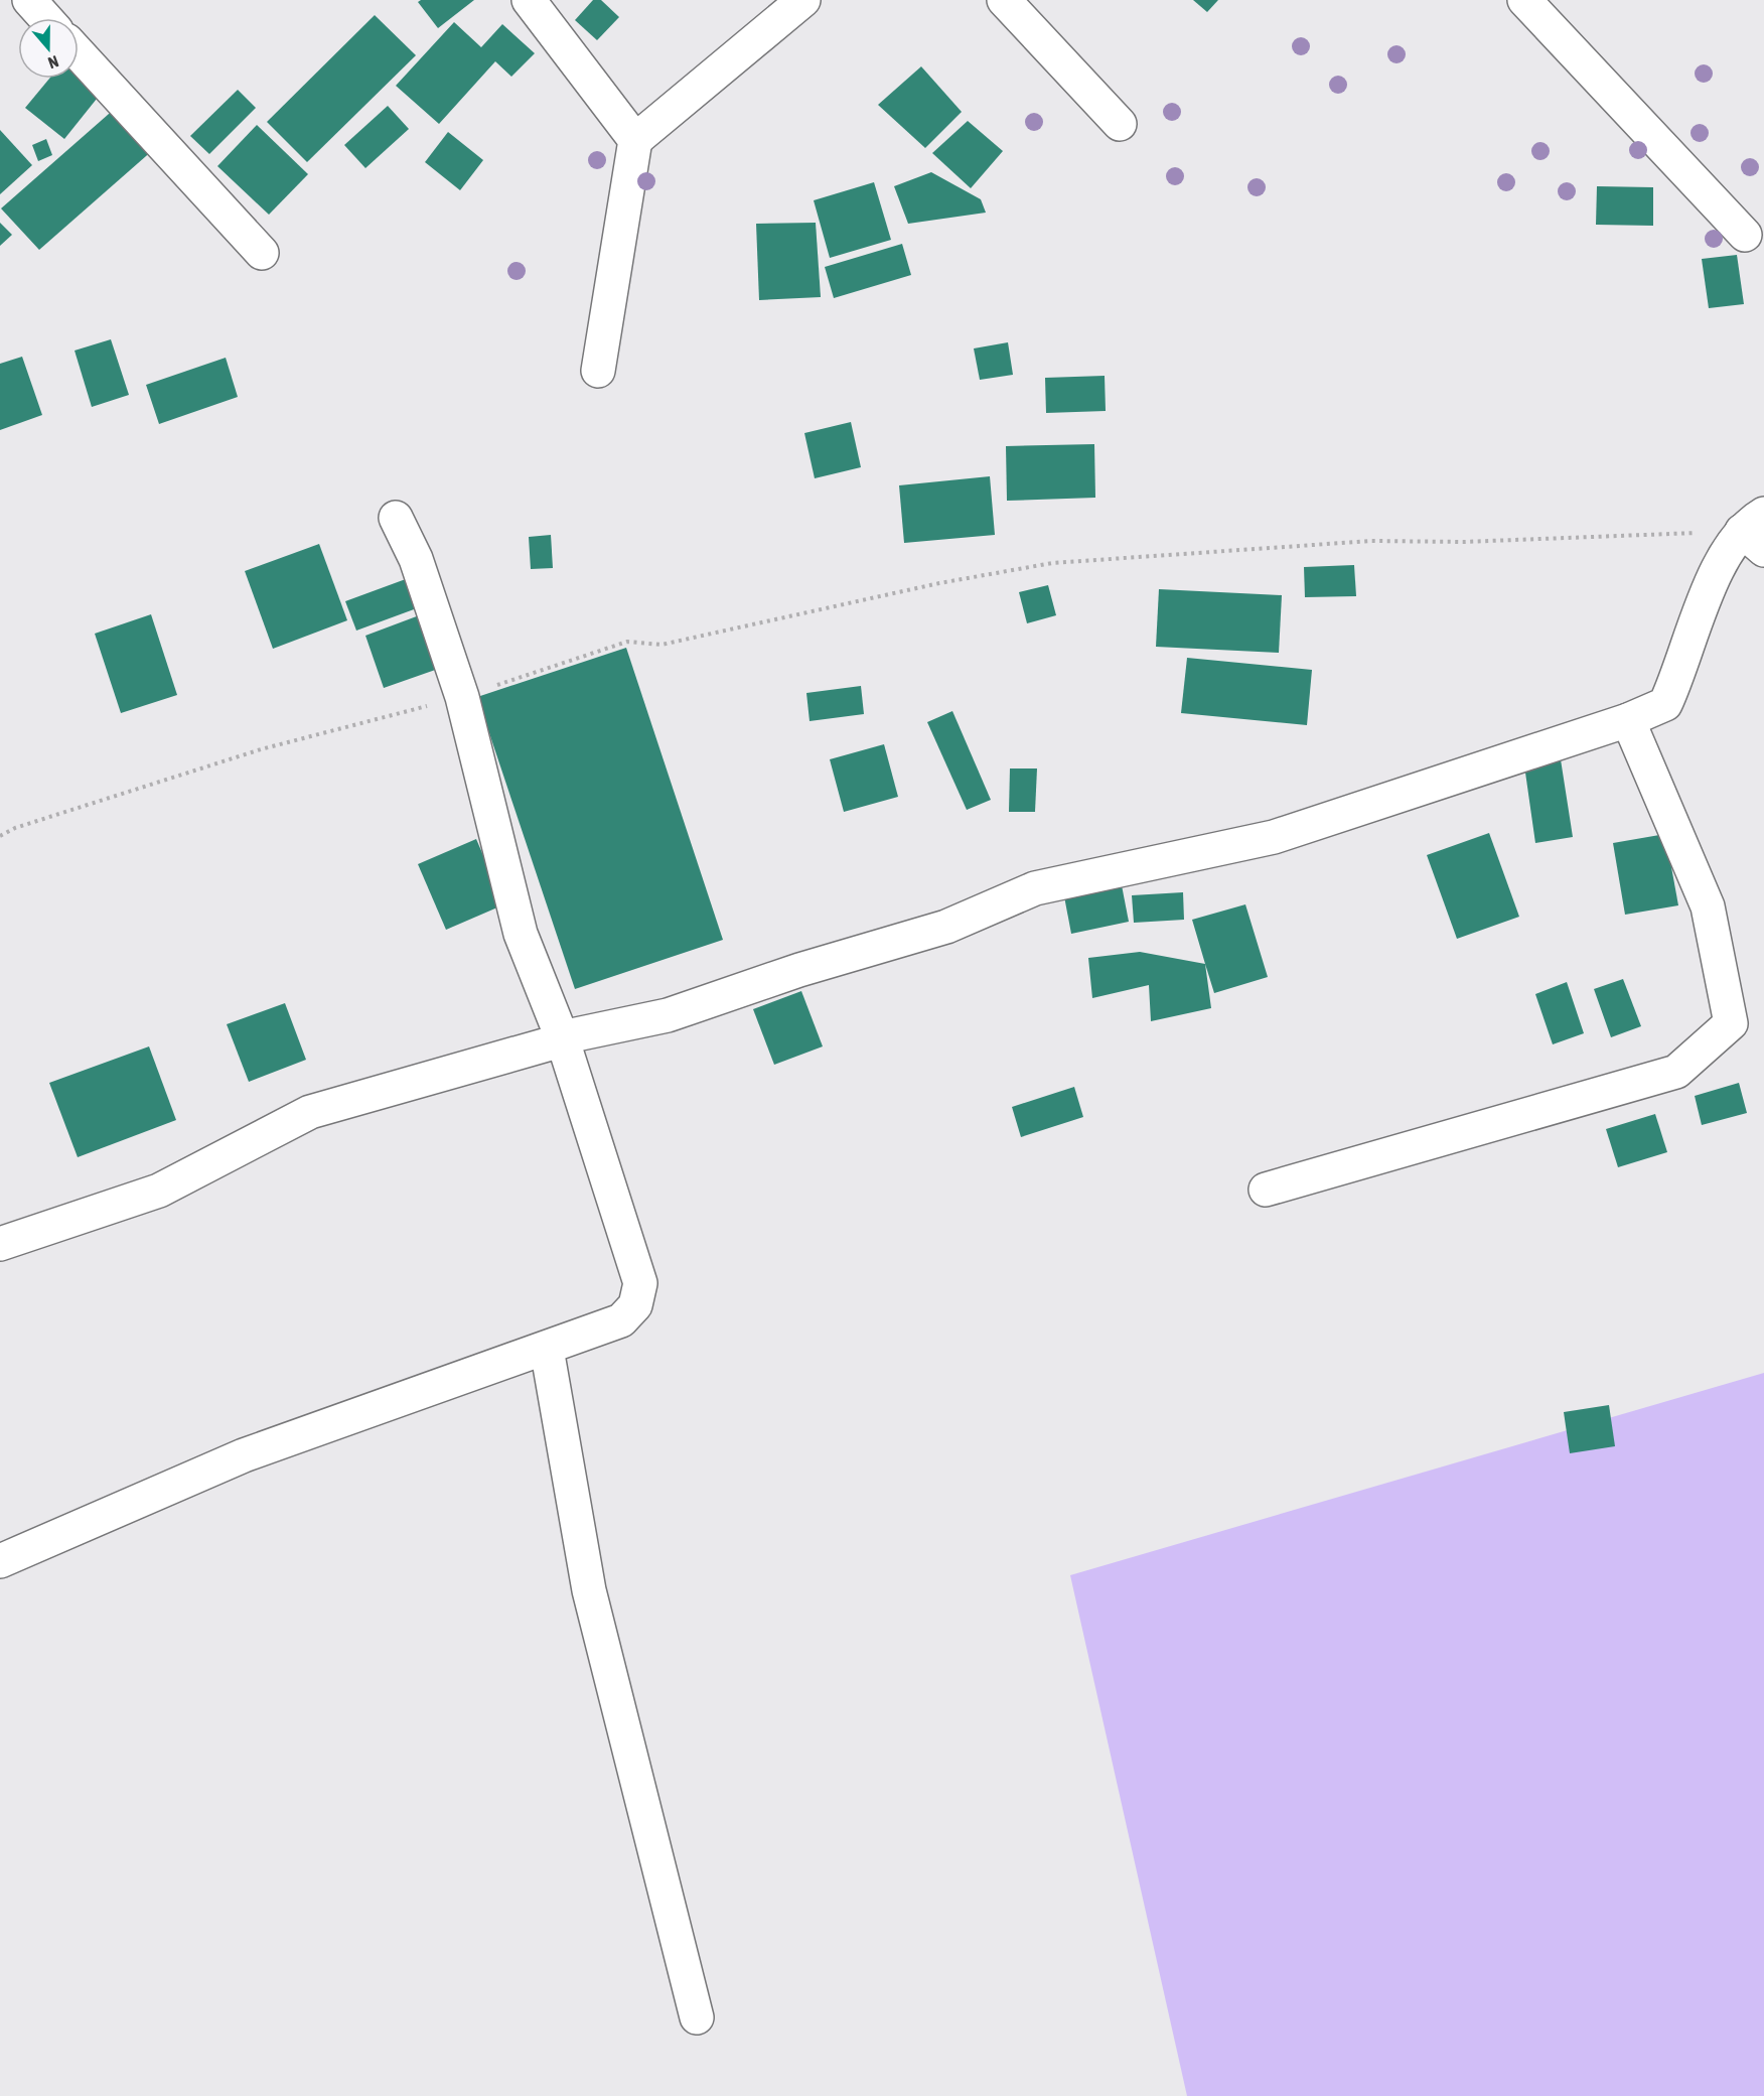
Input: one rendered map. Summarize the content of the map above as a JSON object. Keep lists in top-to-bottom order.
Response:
{
  "north": "bottom"
}
